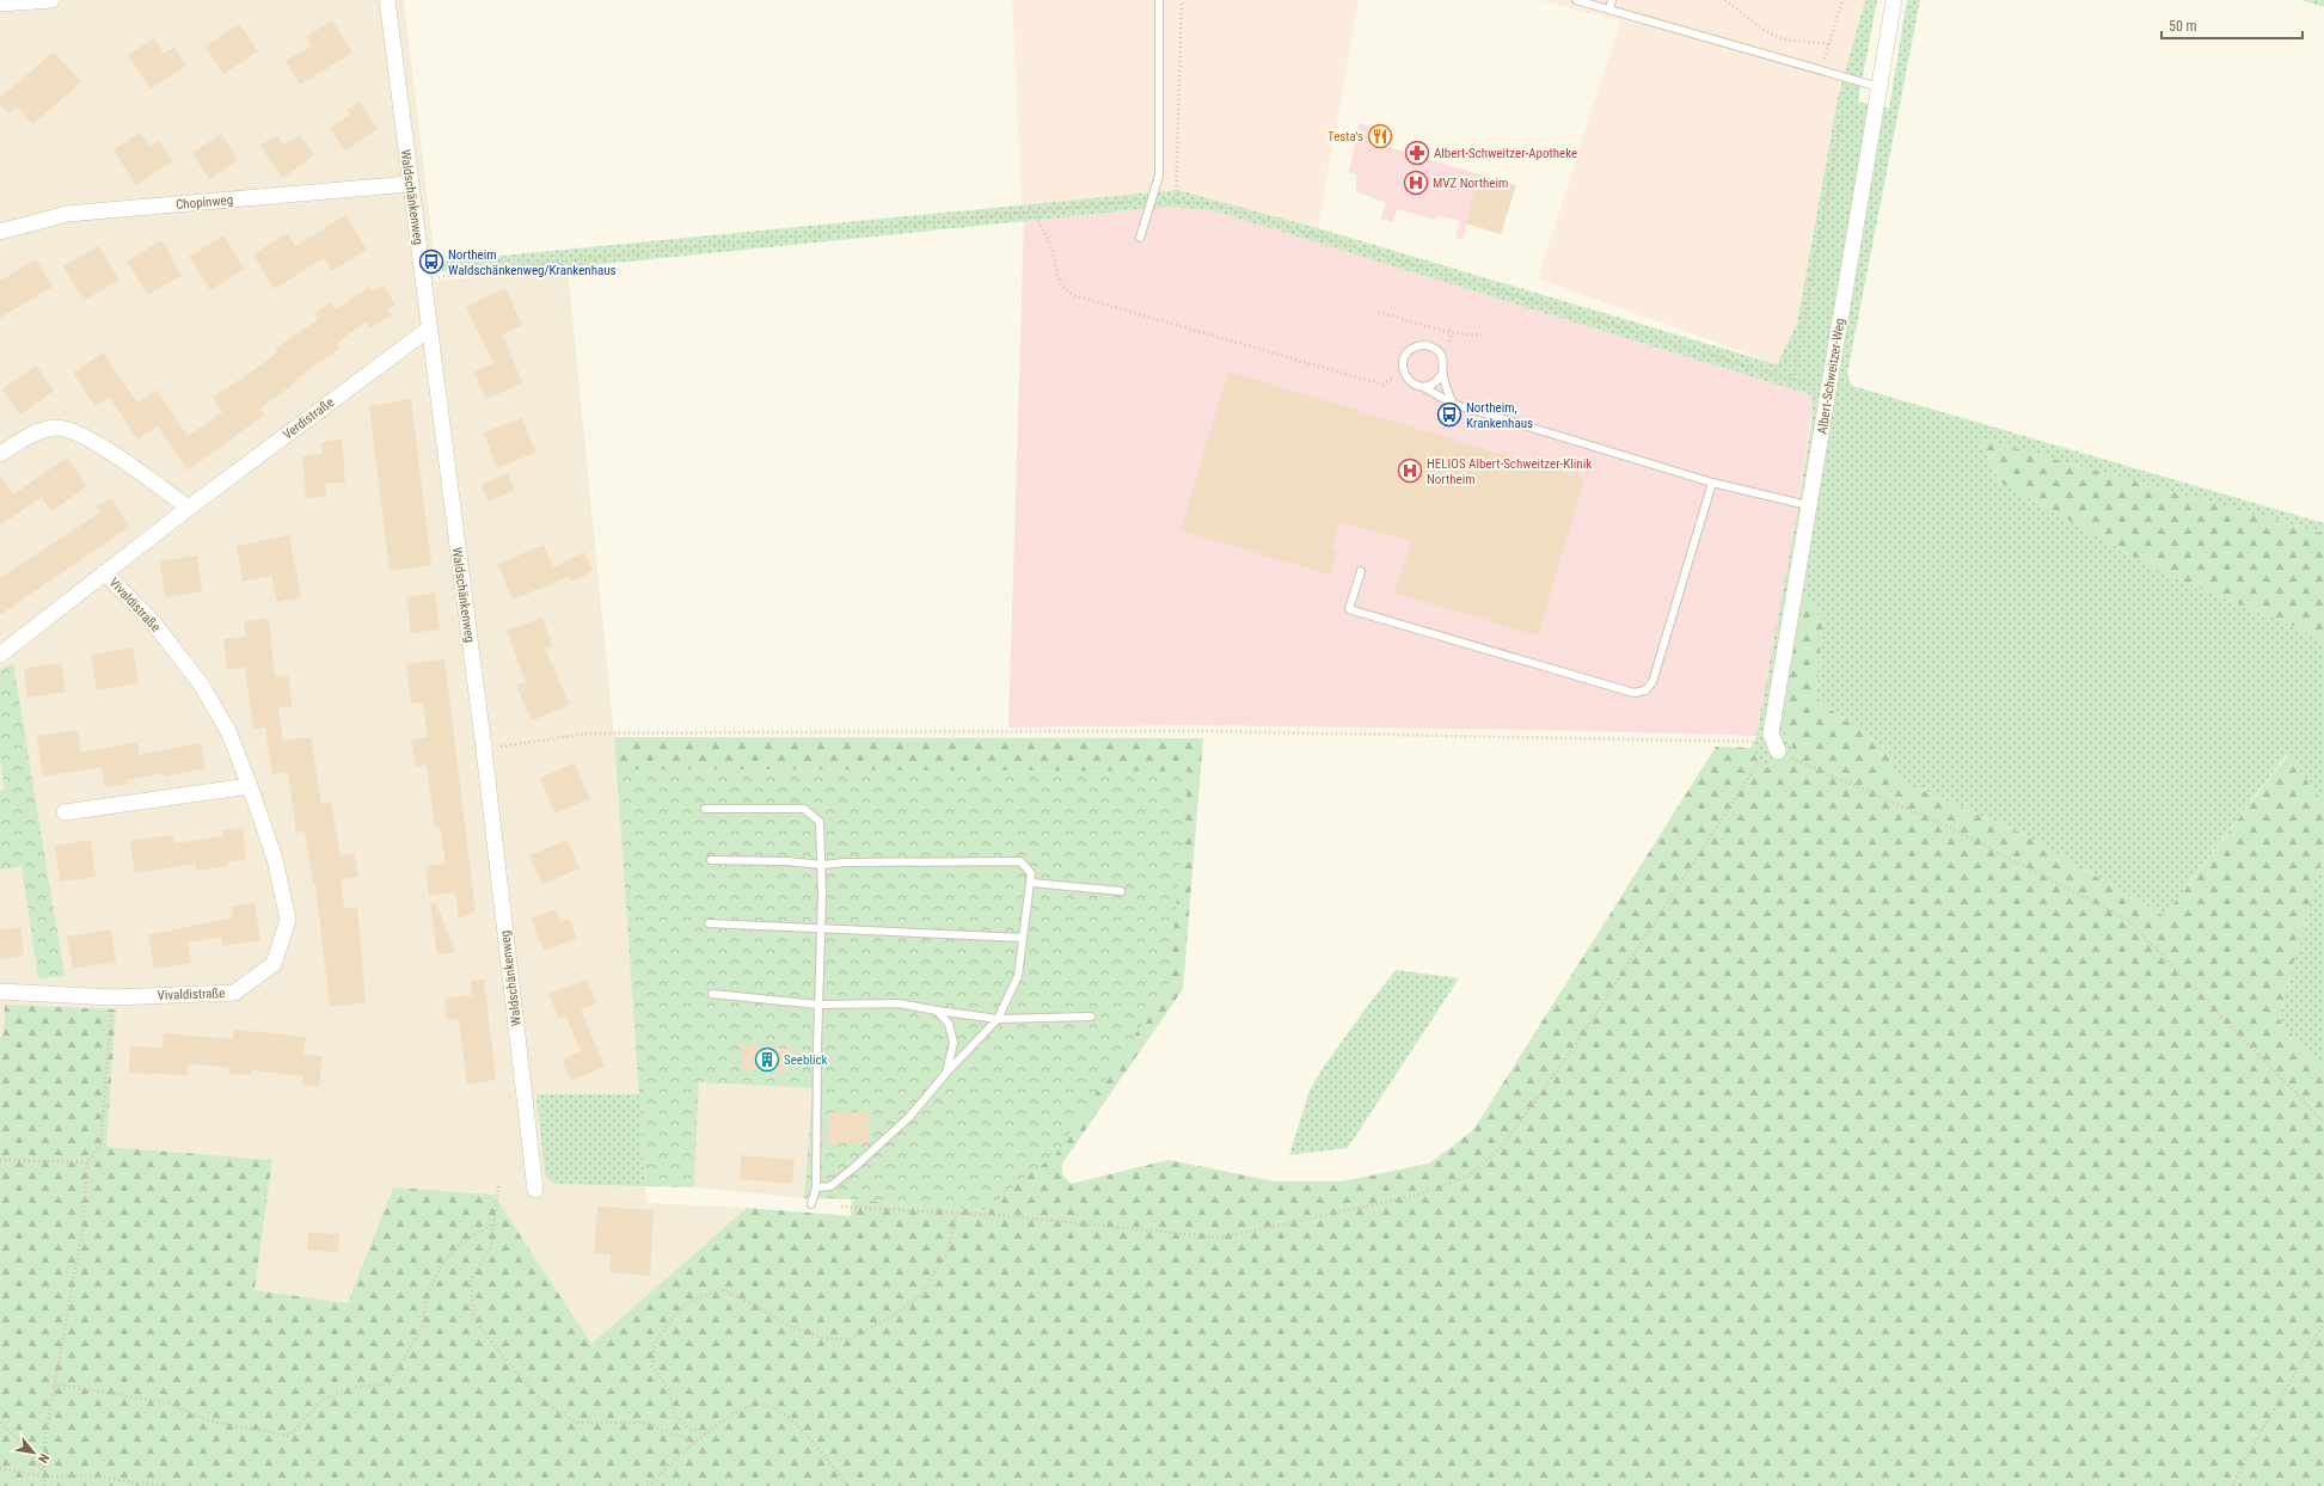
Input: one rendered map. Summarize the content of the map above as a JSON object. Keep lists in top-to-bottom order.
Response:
{
  "streets": {
    "street": [
      "Waldschänkenweg",
      "Chopinweg",
      "Albert-Schweitzer-Weg",
      "Verdistraße",
      "Vivaldistraße"
    ]
  },
  "crossings": [
    ["Waldschänkenweg", "Chopinweg"],
    ["Waldschänkenweg", "Verdistraße"],
    ["Verdistraße", "Vivaldistraße"]
  ],
  "places": {
    "restaurant": ["Testa's"],
    "pharmacy": ["Albert-Schweitzer-Apotheke"],
    "hospital": ["MVZ Northeim", "HELIOS Albert-Schweitzer-Klinik Northeim"],
    "bus stop": ["Northeim Waldschänkenweg/Krankenhaus", "Northeim, Krankenhaus"],
    "building": ["Seeblick"]
  },
  "scale_bar": "50 m",
  "north": "bottom right"
}
